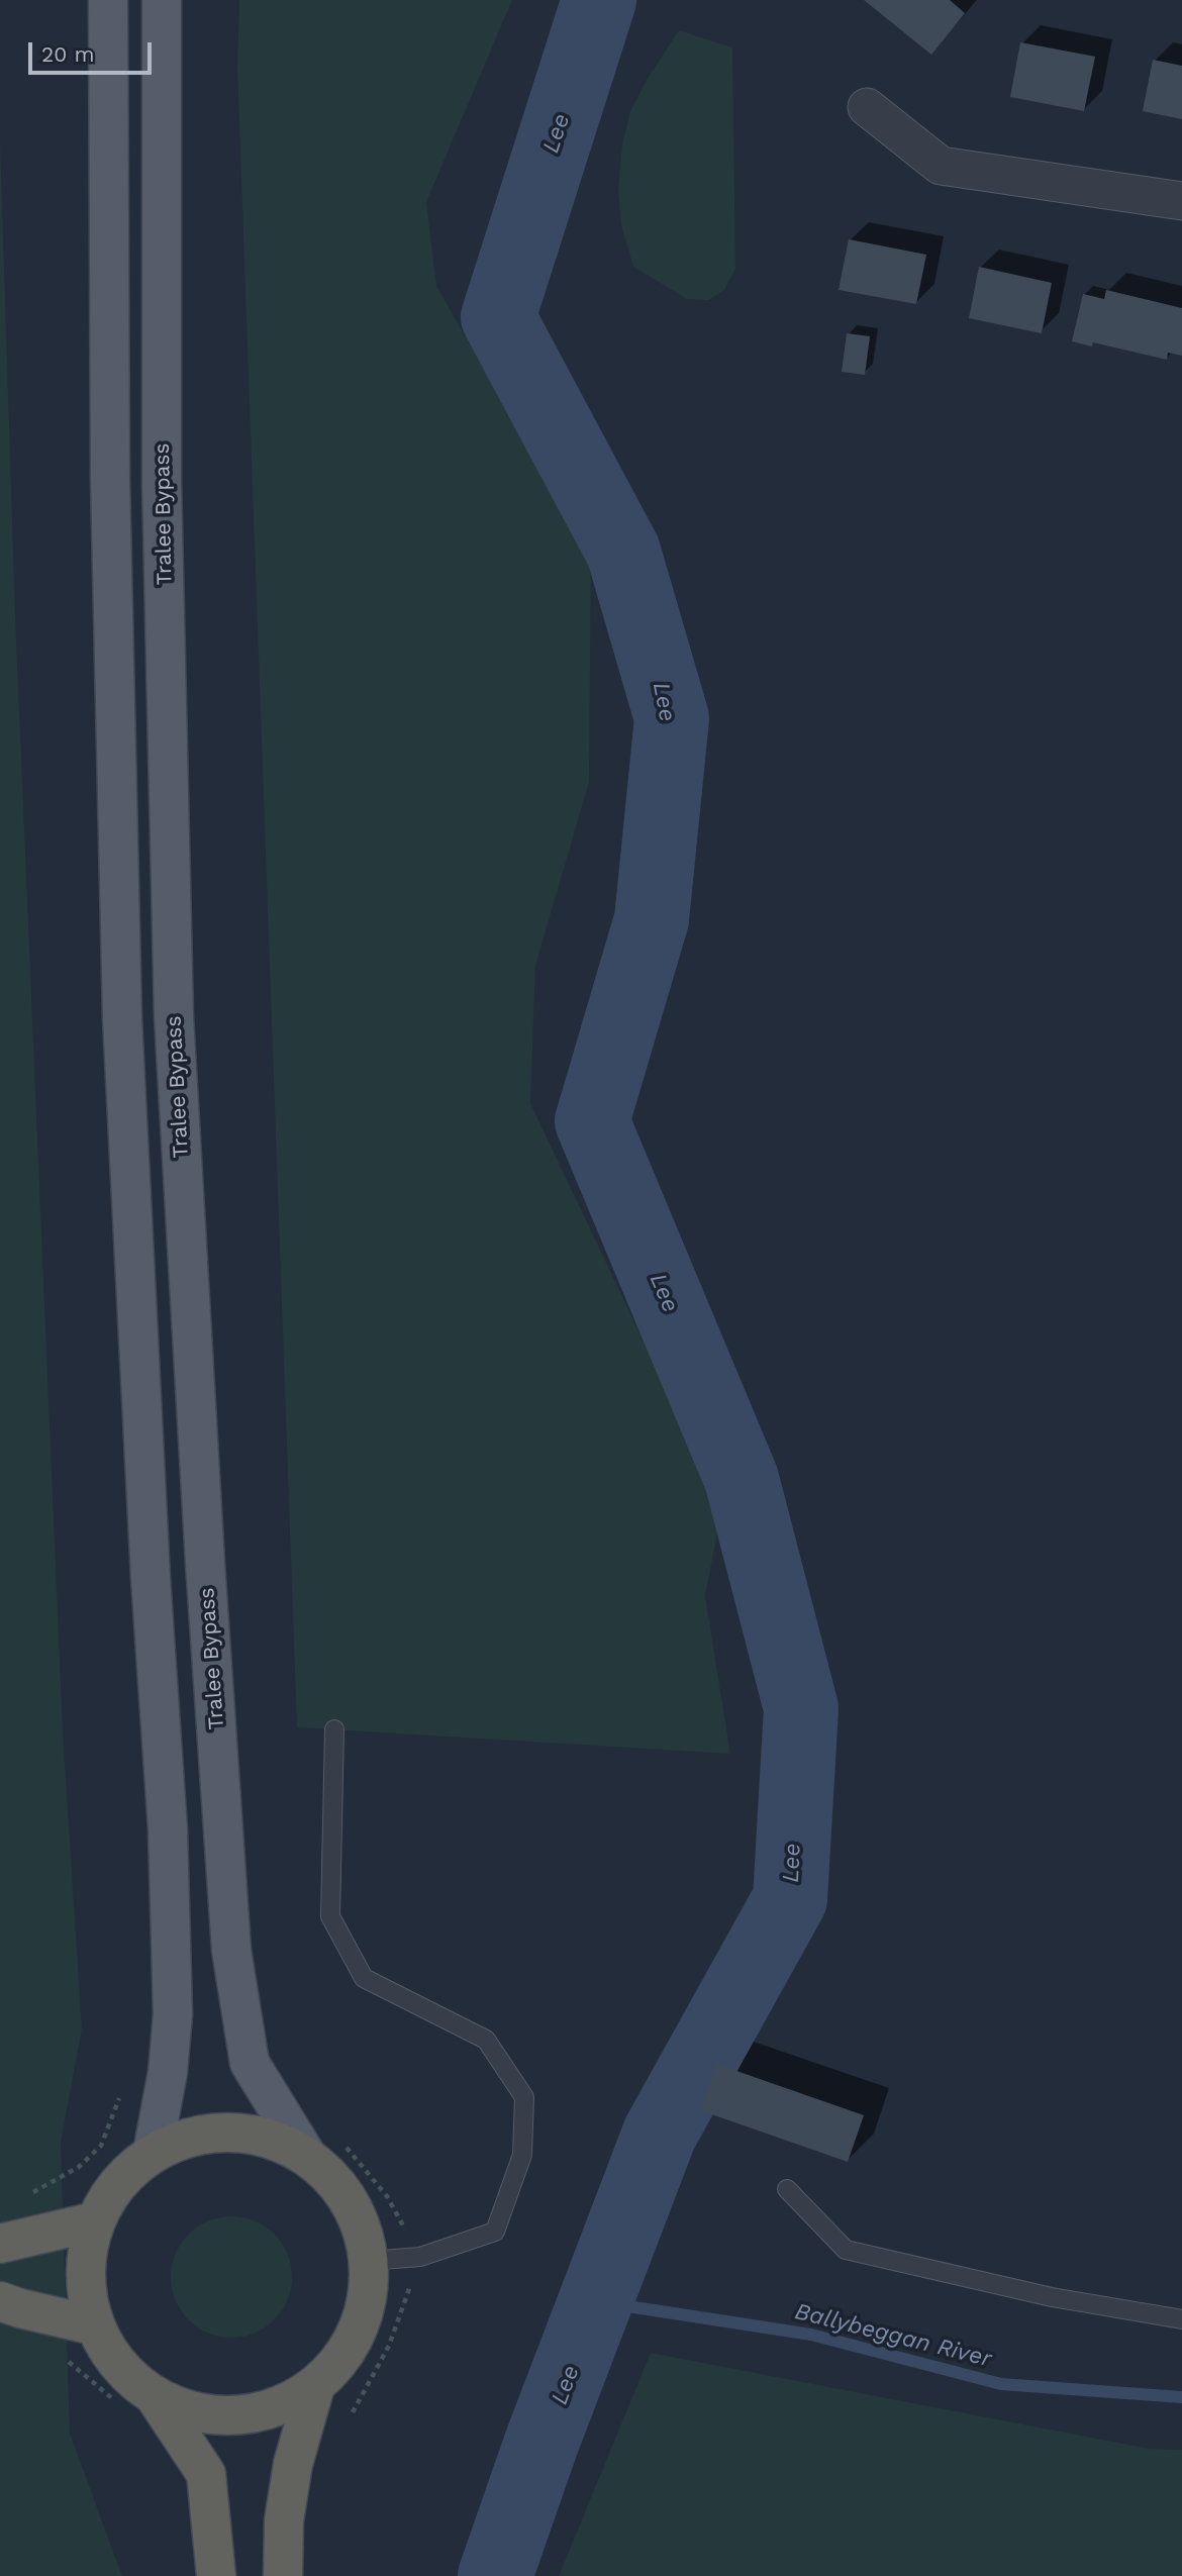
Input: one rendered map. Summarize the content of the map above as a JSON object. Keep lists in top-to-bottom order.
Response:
{
  "streets": {
    "main road": ["Tralee Bypass"]
  },
  "water": ["Lee", "Ballybeggan River"],
  "scale_bar": "20 m"
}
